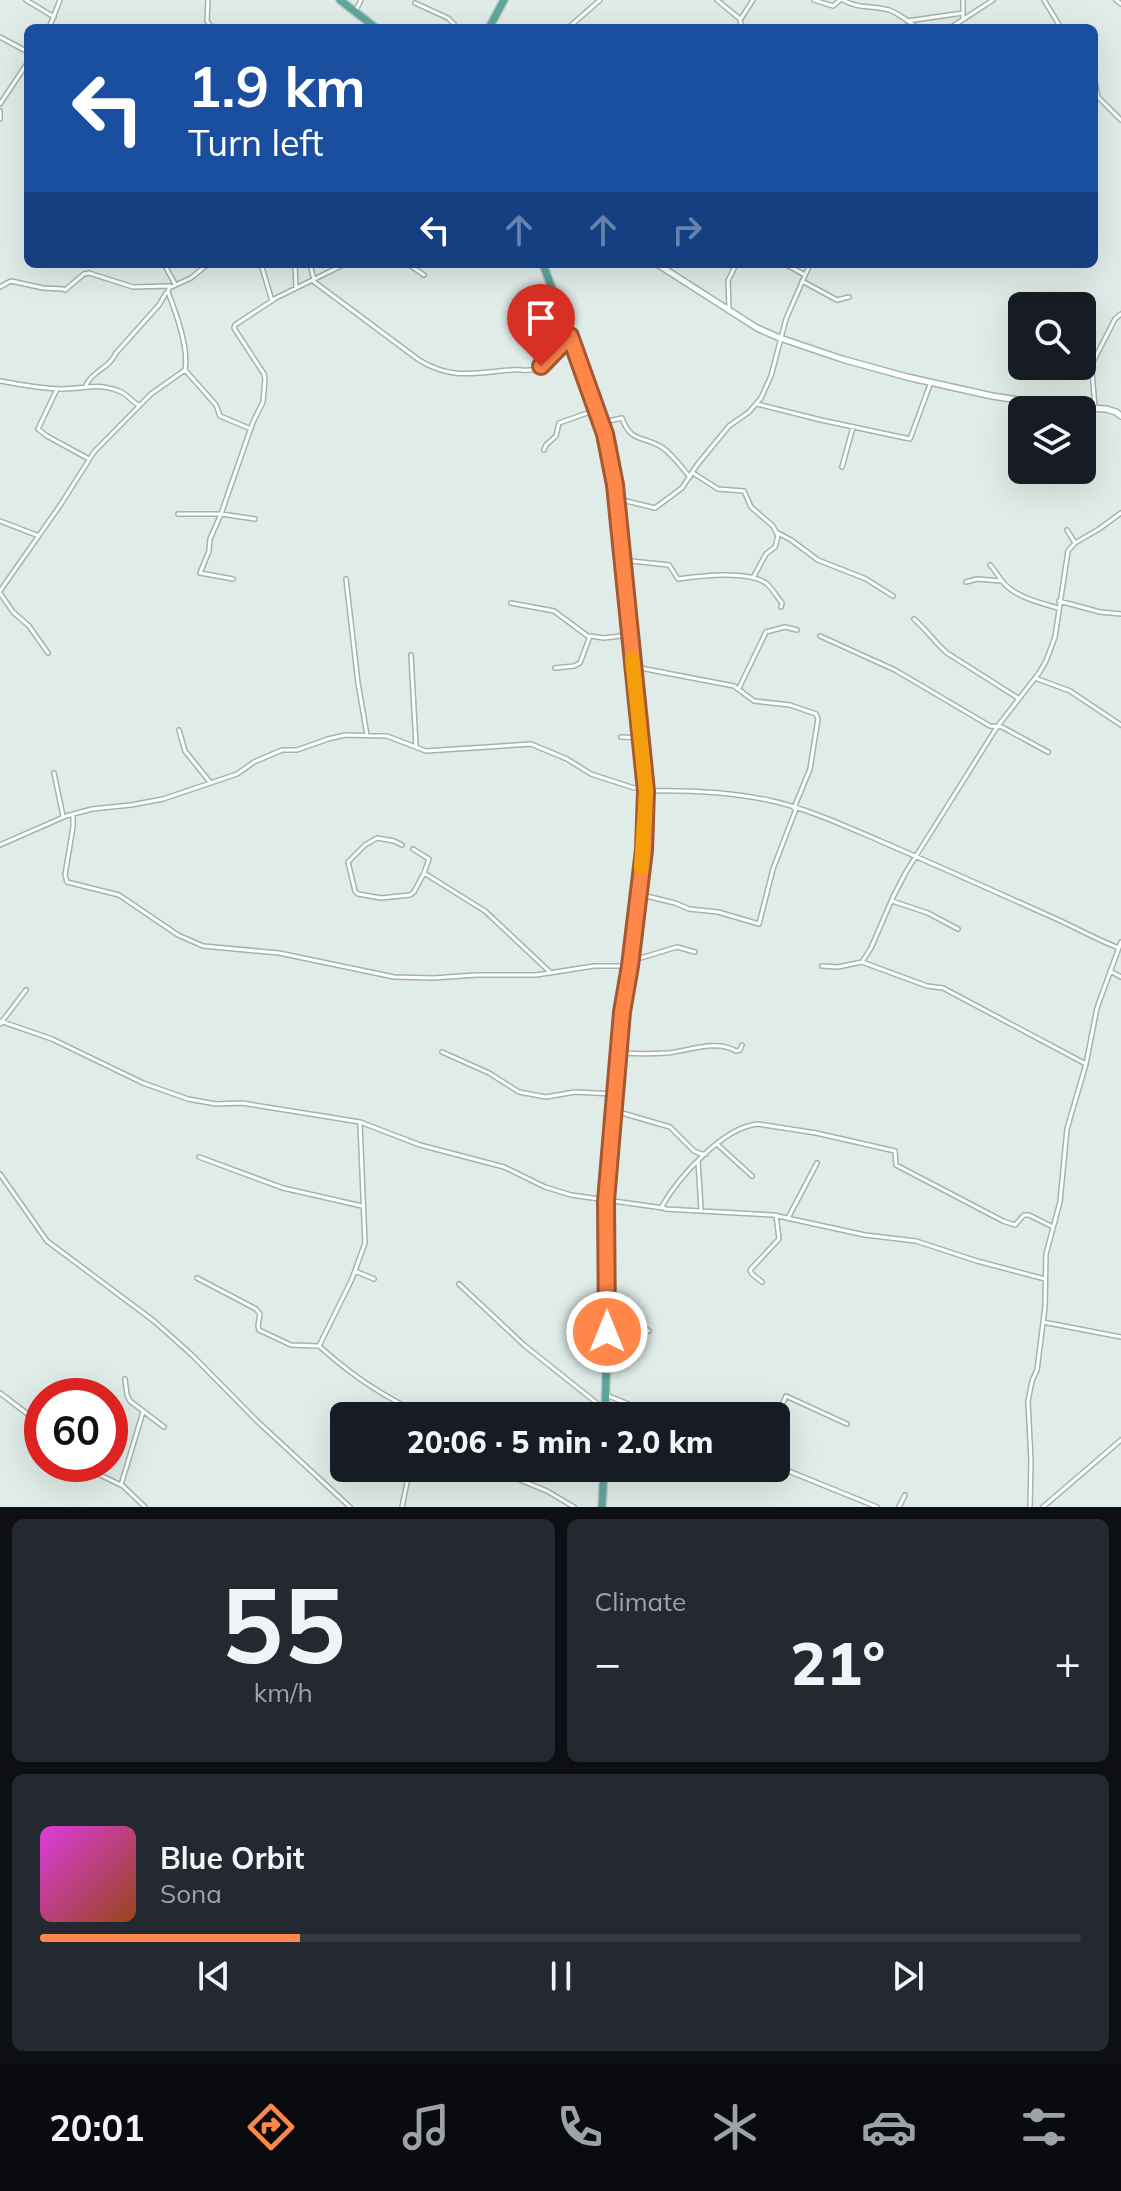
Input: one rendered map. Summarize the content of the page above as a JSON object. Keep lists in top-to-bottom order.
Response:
{
  "page": {
    "turn": ["1.9 km", "Turn left"],
    "limit": "60",
    "trip": "20:06 · 5 min · 2.0 km",
    "tile": [
      ["55", "km/h"],
      "Climate"
    ],
    "heat": ["−", "21°", "+"],
    "song": ["Blue Orbit", "Sona"],
    "tabs": "20:01"
  }
}
